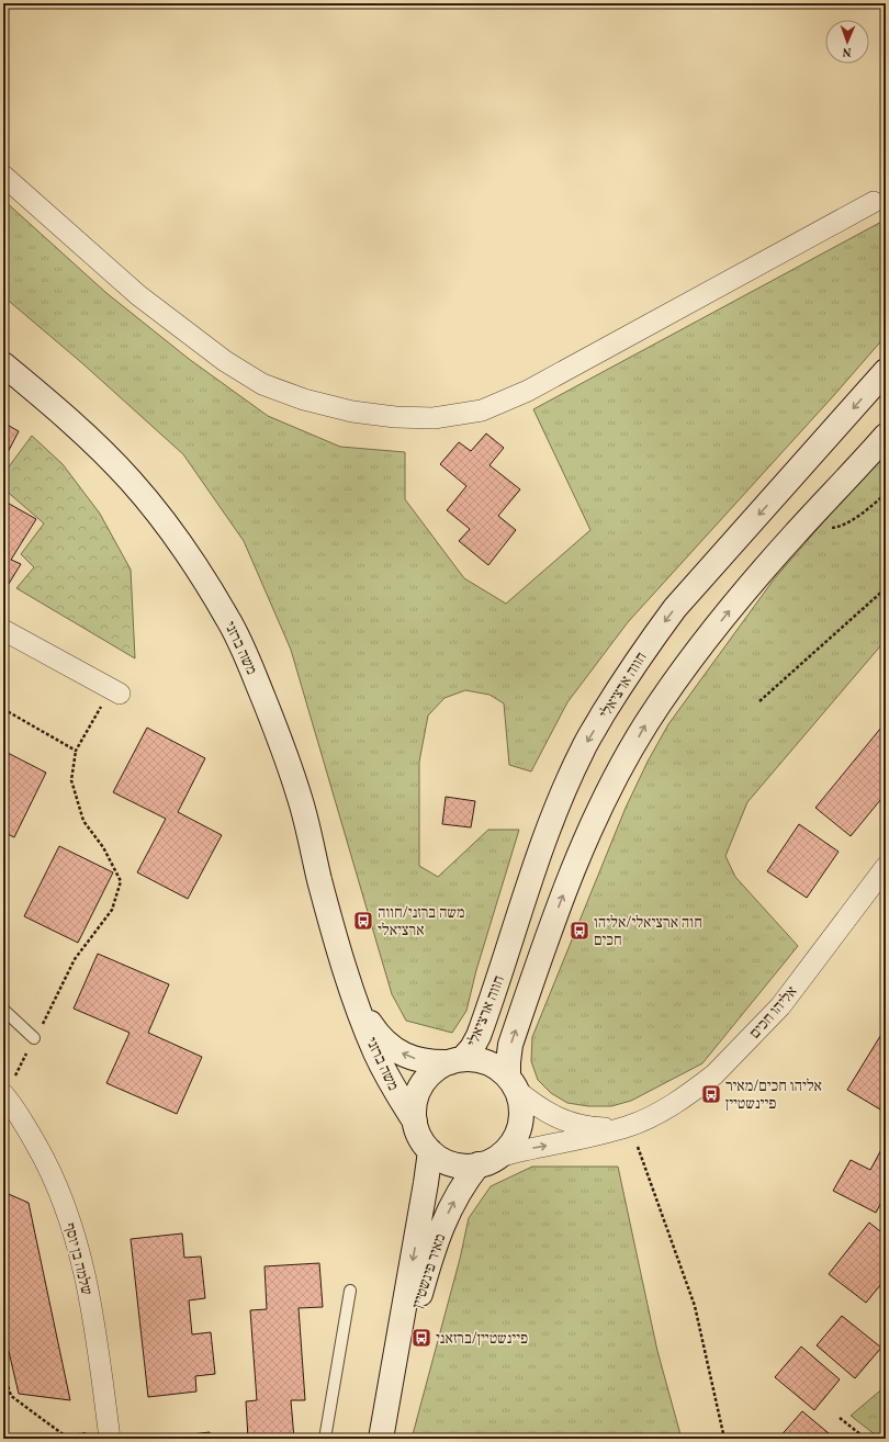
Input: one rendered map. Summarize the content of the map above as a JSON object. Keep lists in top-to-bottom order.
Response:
{
  "streets": {
    "street": [
      "משה ברזני",
      "חווה ארציאלי",
      "אליהו חכים",
      "שלמה בן יוסף",
      "מאיר פינשטיין"
    ]
  },
  "crossings": [
    ["משה ברזני", "חווה ארציאלי"],
    ["משה ברזני", "אליהו חכים"],
    ["משה ברזני", "מאיר פינשטיין"],
    ["חווה ארציאלי", "אליהו חכים"],
    ["חווה ארציאלי", "מאיר פינשטיין"],
    ["אליהו חכים", "מאיר פינשטיין"]
  ],
  "places": {
    "bus stop": [
      "משה ברזני/חווה ארציאלי",
      "חוה ארציאלי/אליהו חכים",
      "אליהו חכים/מאיר פיינשטיין",
      "פיינשטיין/ברזאני"
    ]
  },
  "north": "bottom"
}
